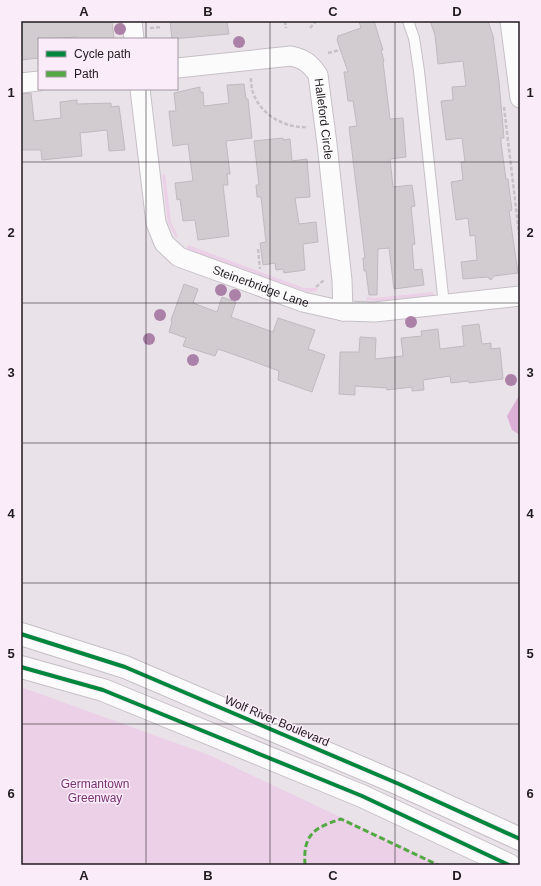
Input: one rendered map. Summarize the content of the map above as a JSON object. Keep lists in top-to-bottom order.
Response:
{
  "streets": {
    "main road": ["Wolf River Boulevard"],
    "street": ["Halleford Circle", "Steinerbridge Lane"]
  },
  "crossings": [
    ["Halleford Circle", "Steinerbridge Lane"]
  ],
  "parks": ["Germantown Greenway"],
  "legend": ["Cycle path", "Path"],
  "grid": {
    "columns": [
      "A",
      "B",
      "C",
      "D"
    ],
    "rows": [
      "1",
      "2",
      "3",
      "4",
      "5",
      "6"
    ]
  }
}
